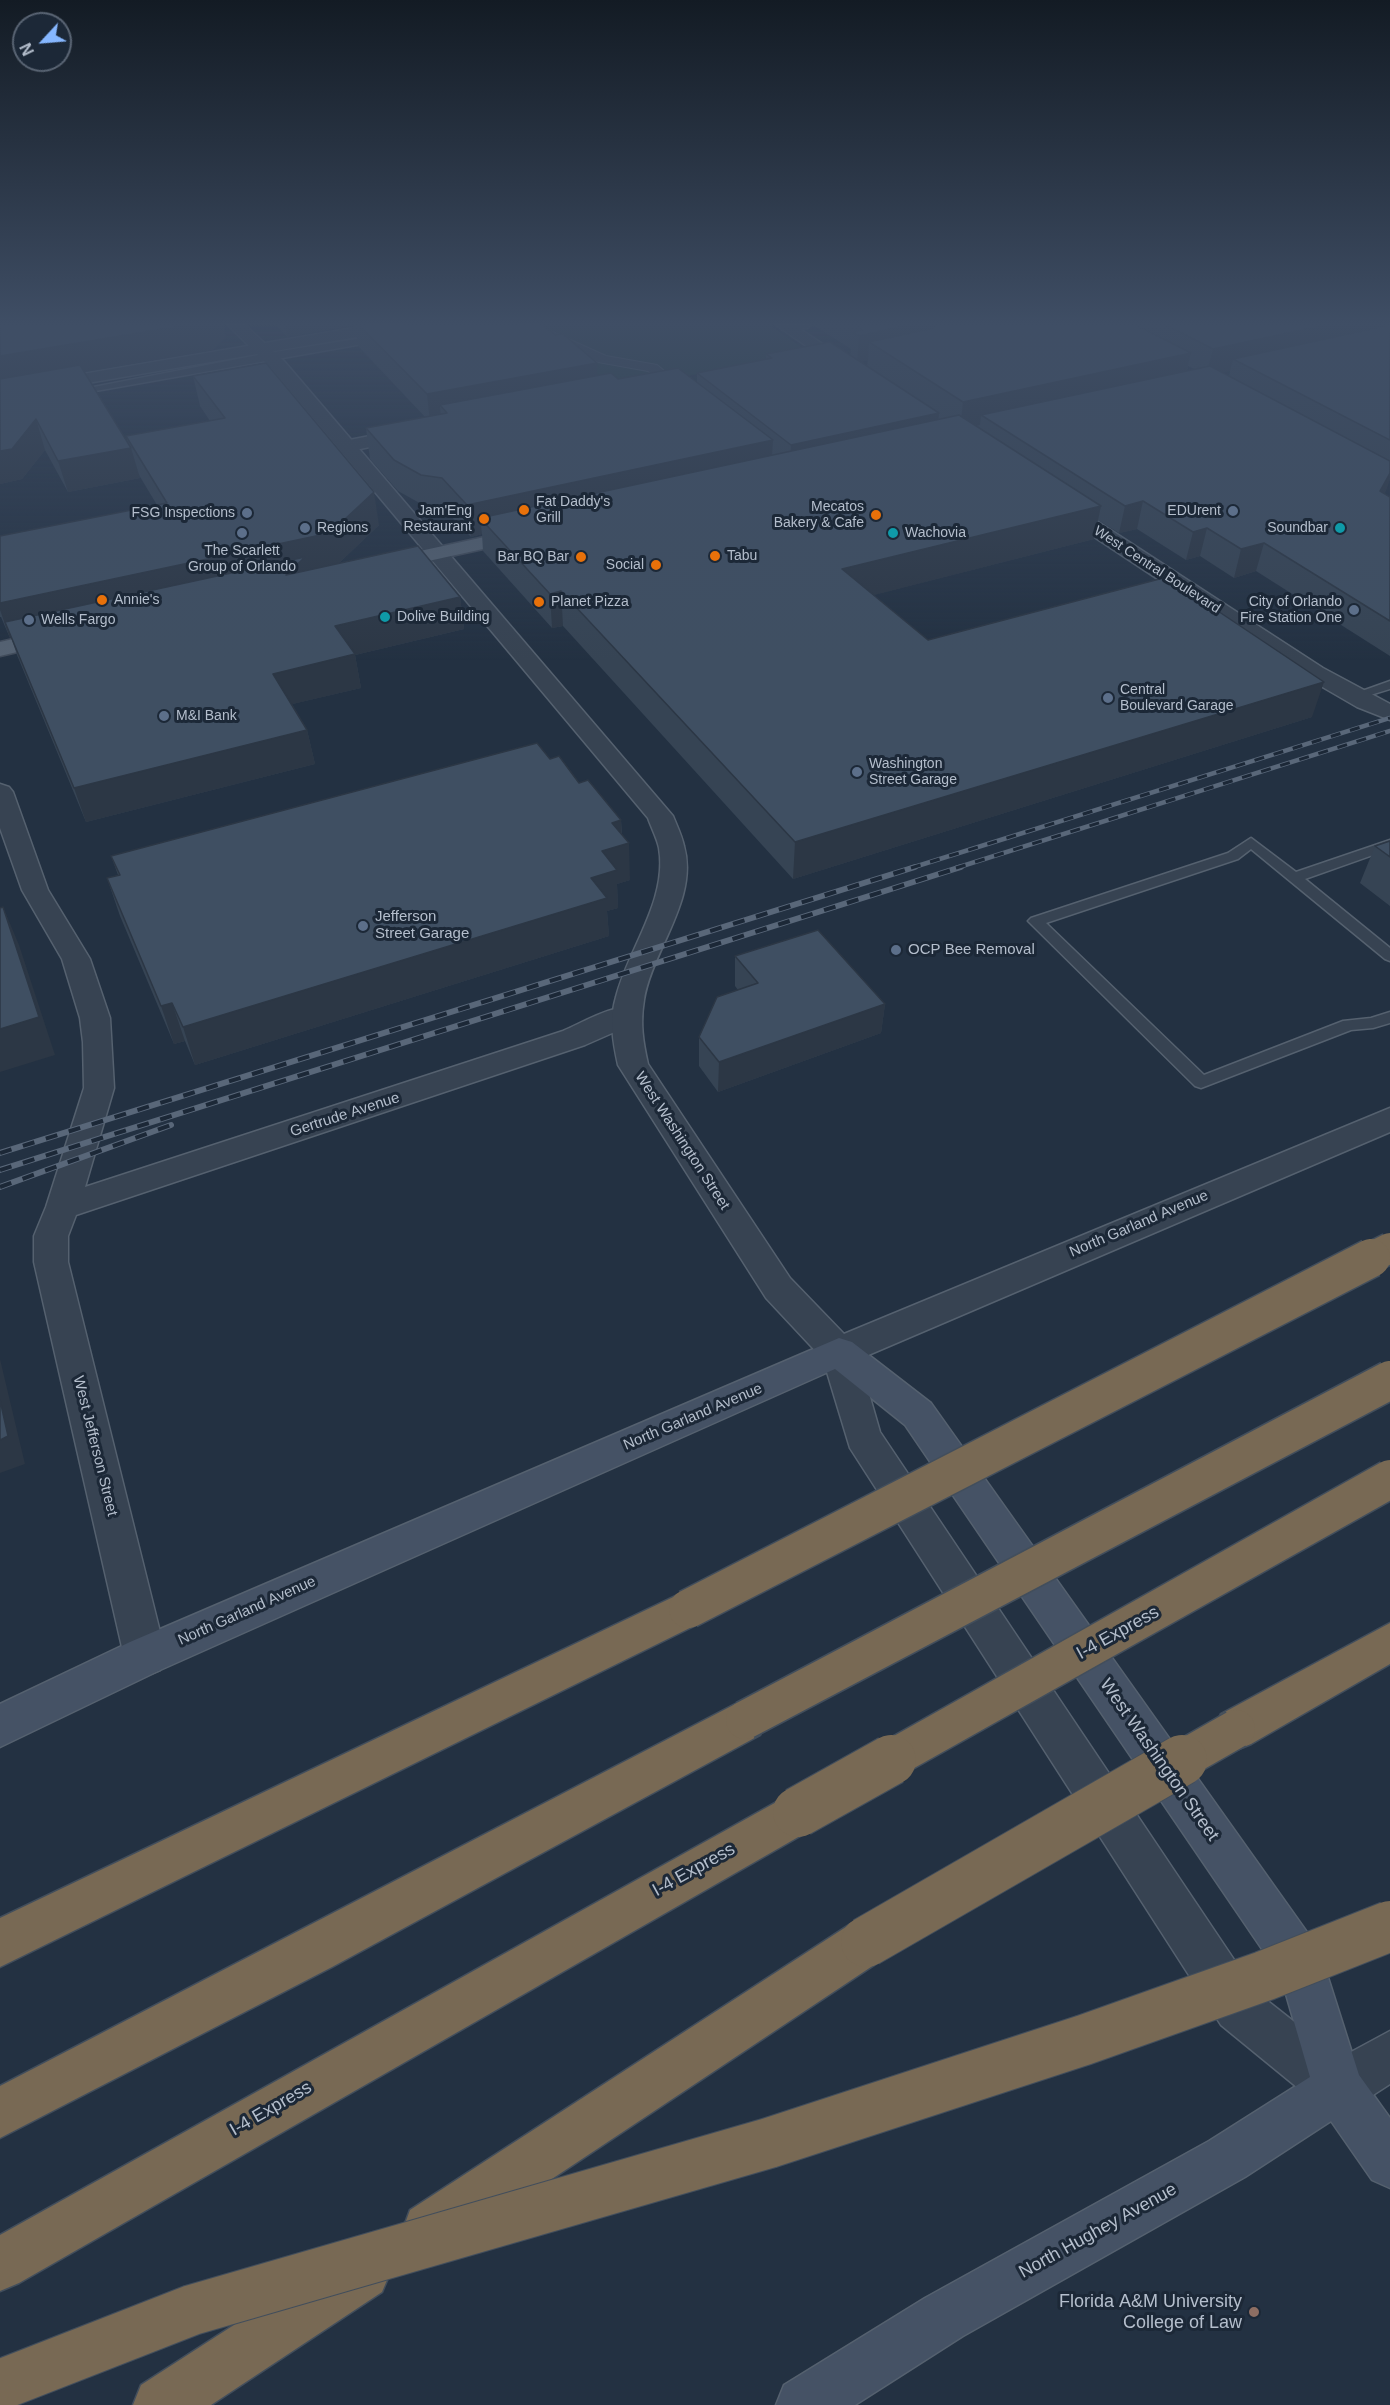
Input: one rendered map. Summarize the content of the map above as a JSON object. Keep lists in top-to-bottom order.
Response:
{
  "streets": {
    "highway": ["I-4 Express"],
    "main road": ["West Washington Street", "North Garland Avenue", "North Hughey Avenue"],
    "street": ["West Central Boulevard", "Gertrude Avenue", "West Jefferson Street"]
  },
  "crossings": [
    ["Gertrude Avenue", "West Washington Street"],
    ["Gertrude Avenue", "West Jefferson Street"],
    ["West Washington Street", "North Garland Avenue"],
    ["West Washington Street", "North Hughey Avenue"],
    ["North Garland Avenue", "West Jefferson Street"]
  ],
  "places": [
    "Fat Daddy's Grill",
    "EDUrent",
    "FSG Inspections",
    "Mecatos Bakery & Cafe",
    "Jam'Eng Restaurant",
    "Regions",
    "Soundbar",
    "The Scarlett Group of Orlando",
    "Wachovia",
    "Tabu",
    "Bar BQ Bar",
    "Social",
    "Annie's",
    "Planet Pizza",
    "City of Orlando Fire Station One",
    "Dolive Building",
    "Wells Fargo",
    "Central Boulevard Garage",
    "M&I Bank",
    "Washington Street Garage",
    "Jefferson Street Garage",
    "OCP Bee Removal",
    "Florida A&M University College of Law"
  ],
  "north": "bottom left"
}
